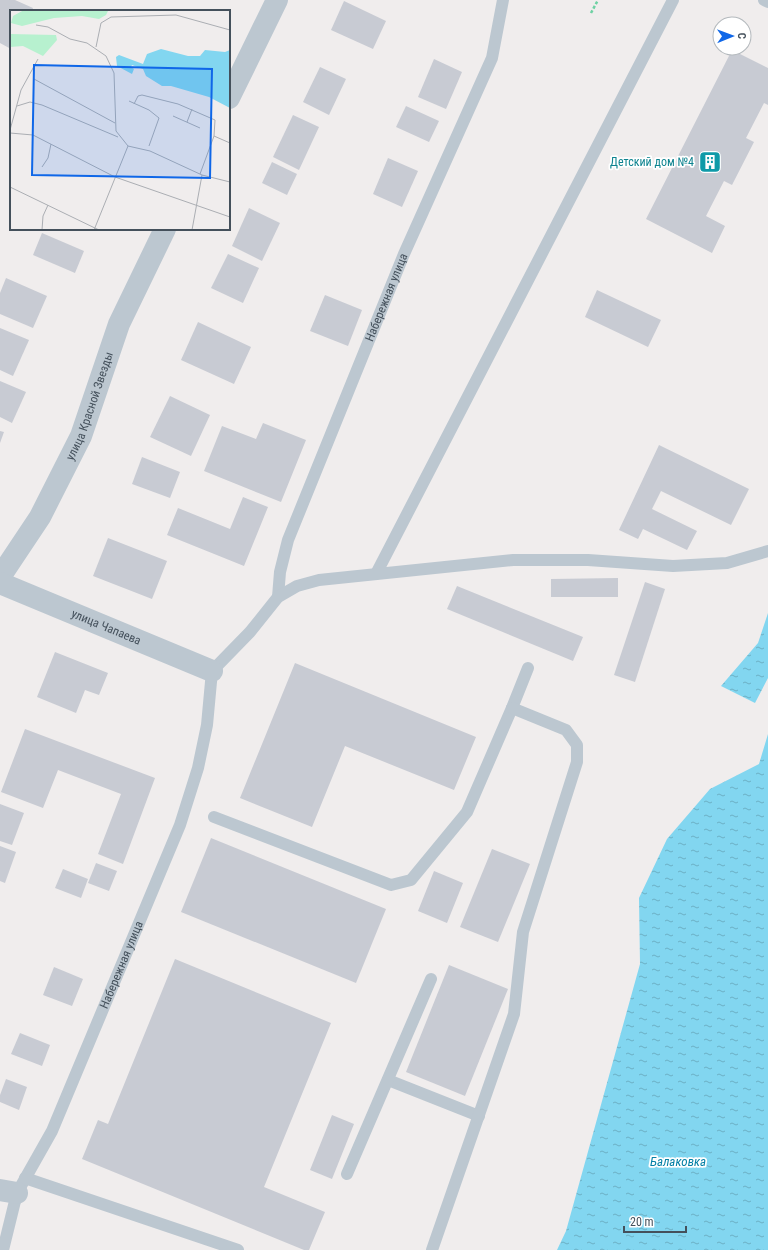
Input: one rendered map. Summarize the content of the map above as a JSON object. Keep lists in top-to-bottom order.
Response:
{
  "streets": {
    "street": ["улица Красной Звезды", "улица Чапаева"],
    "lane": ["Набережная улица"]
  },
  "crossings": [
    ["Набережная улица", "улица Чапаева"]
  ],
  "water": ["Балаковка"],
  "places": {
    "building": ["Детский дом №4"]
  },
  "scale_bar": "20 m",
  "north": "right"
}
